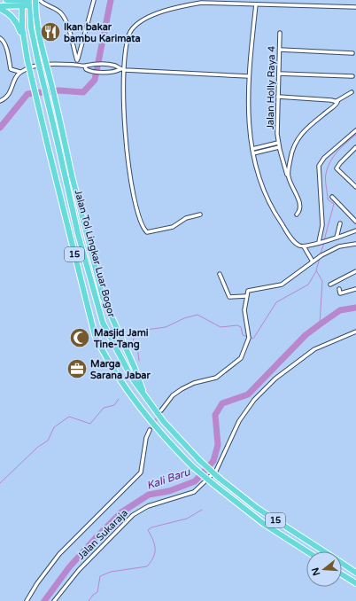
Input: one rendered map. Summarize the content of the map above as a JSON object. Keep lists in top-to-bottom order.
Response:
{
  "streets": {
    "highway": ["Jalan Tol Lingkar Luar Bogor", "15"],
    "street": ["Jalan Holly Raya 4", "Jalan Sukaraja"]
  },
  "water": ["Kali Baru"],
  "places": {
    "restaurant": ["Ikan bakar bambu Karimata"],
    "mosque": ["Masjid Jami Tine-Tang"],
    "office": ["Marga Sarana Jabar"]
  },
  "north": "left"
}
